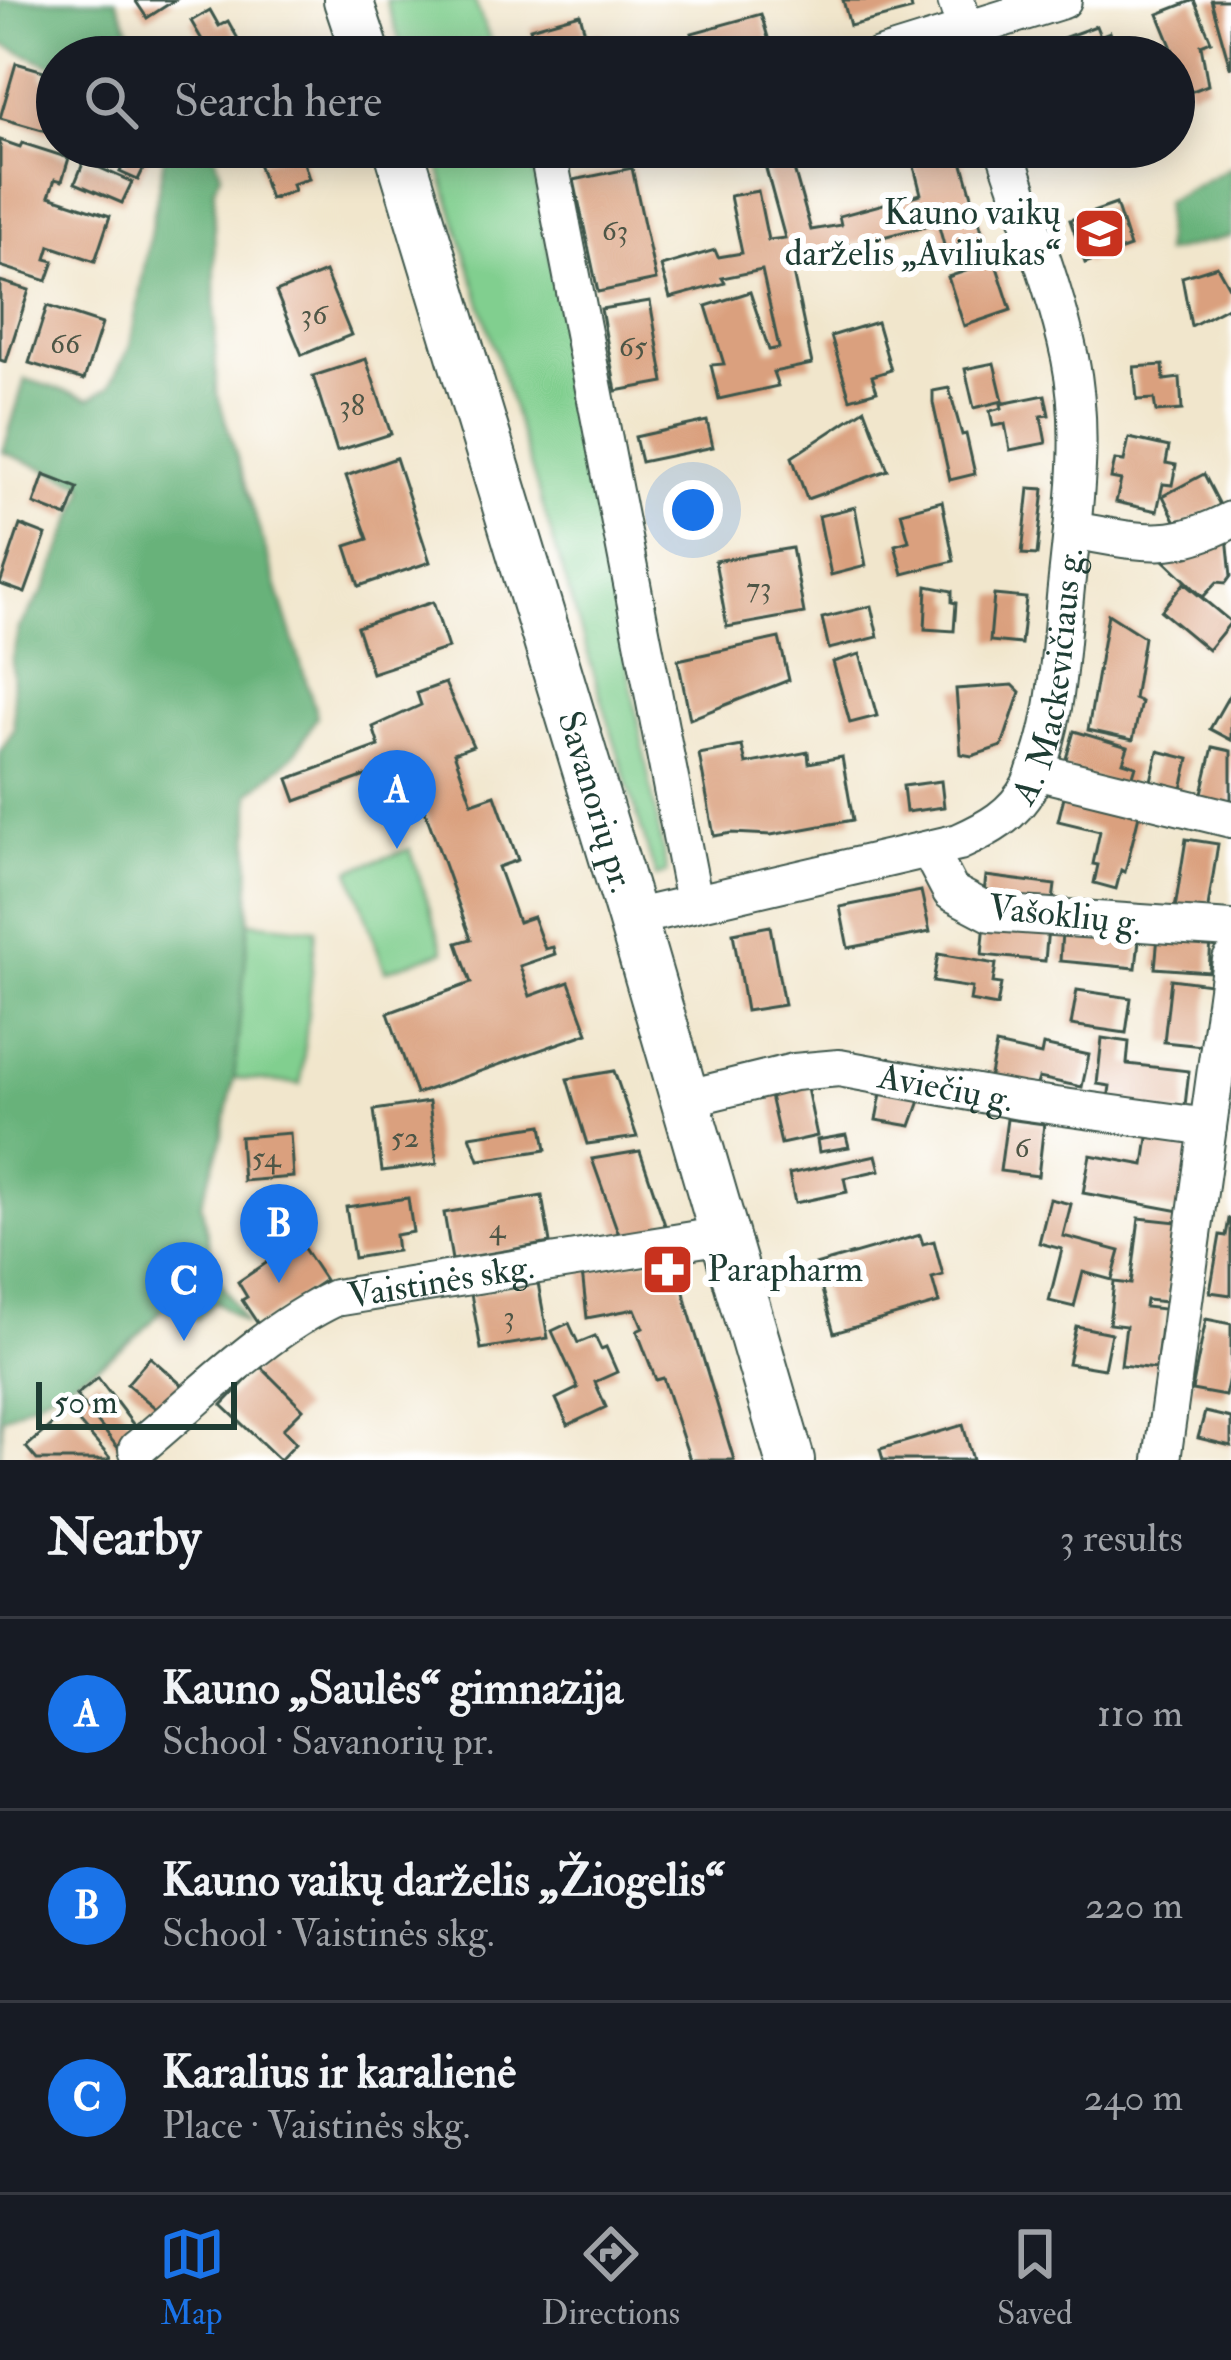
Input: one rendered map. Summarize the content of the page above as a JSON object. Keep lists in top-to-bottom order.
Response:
{
  "streets": {
    "main road": ["Savanorių pr."],
    "street": [
      "A. Mackevičiaus g.",
      "Vašoklių g.",
      "Aviečių g.",
      "Vaistinės skg."
    ]
  },
  "crossings": [
    ["A. Mackevičiaus g.", "Savanorių pr."],
    ["A. Mackevičiaus g.", "Vašoklių g."],
    ["Savanorių pr.", "Aviečių g."],
    ["Savanorių pr.", "Vaistinės skg."]
  ],
  "places": {
    "school or university": ["Kauno vaikų darželis „Aviliukas“"],
    "pharmacy": ["Parapharm"]
  },
  "house_numbers": [
    "63",
    "36",
    "66",
    "65",
    "38",
    "73",
    "52",
    "6",
    "54",
    "4",
    "3"
  ],
  "scale_bar": "50 m",
  "page": {
    "search": "Search here",
    "pins": ["A", "B", "C"],
    "scale": "50 m",
    "heading": ["Nearby", "3 results"],
    "list": [
      {
        "mark": "A",
        "name": "Kauno „Saulės“ gimnazija",
        "note": "School · Savanorių pr.",
        "value": "110 m"
      },
      {
        "mark": "B",
        "name": "Kauno vaikų darželis „Žiogelis“",
        "note": "School · Vaistinės skg.",
        "value": "220 m"
      },
      {
        "mark": "C",
        "name": "Karalius ir karalienė",
        "note": "Place · Vaistinės skg.",
        "value": "240 m"
      }
    ],
    "nav": ["Map", "Directions", "Saved"]
  }
}
